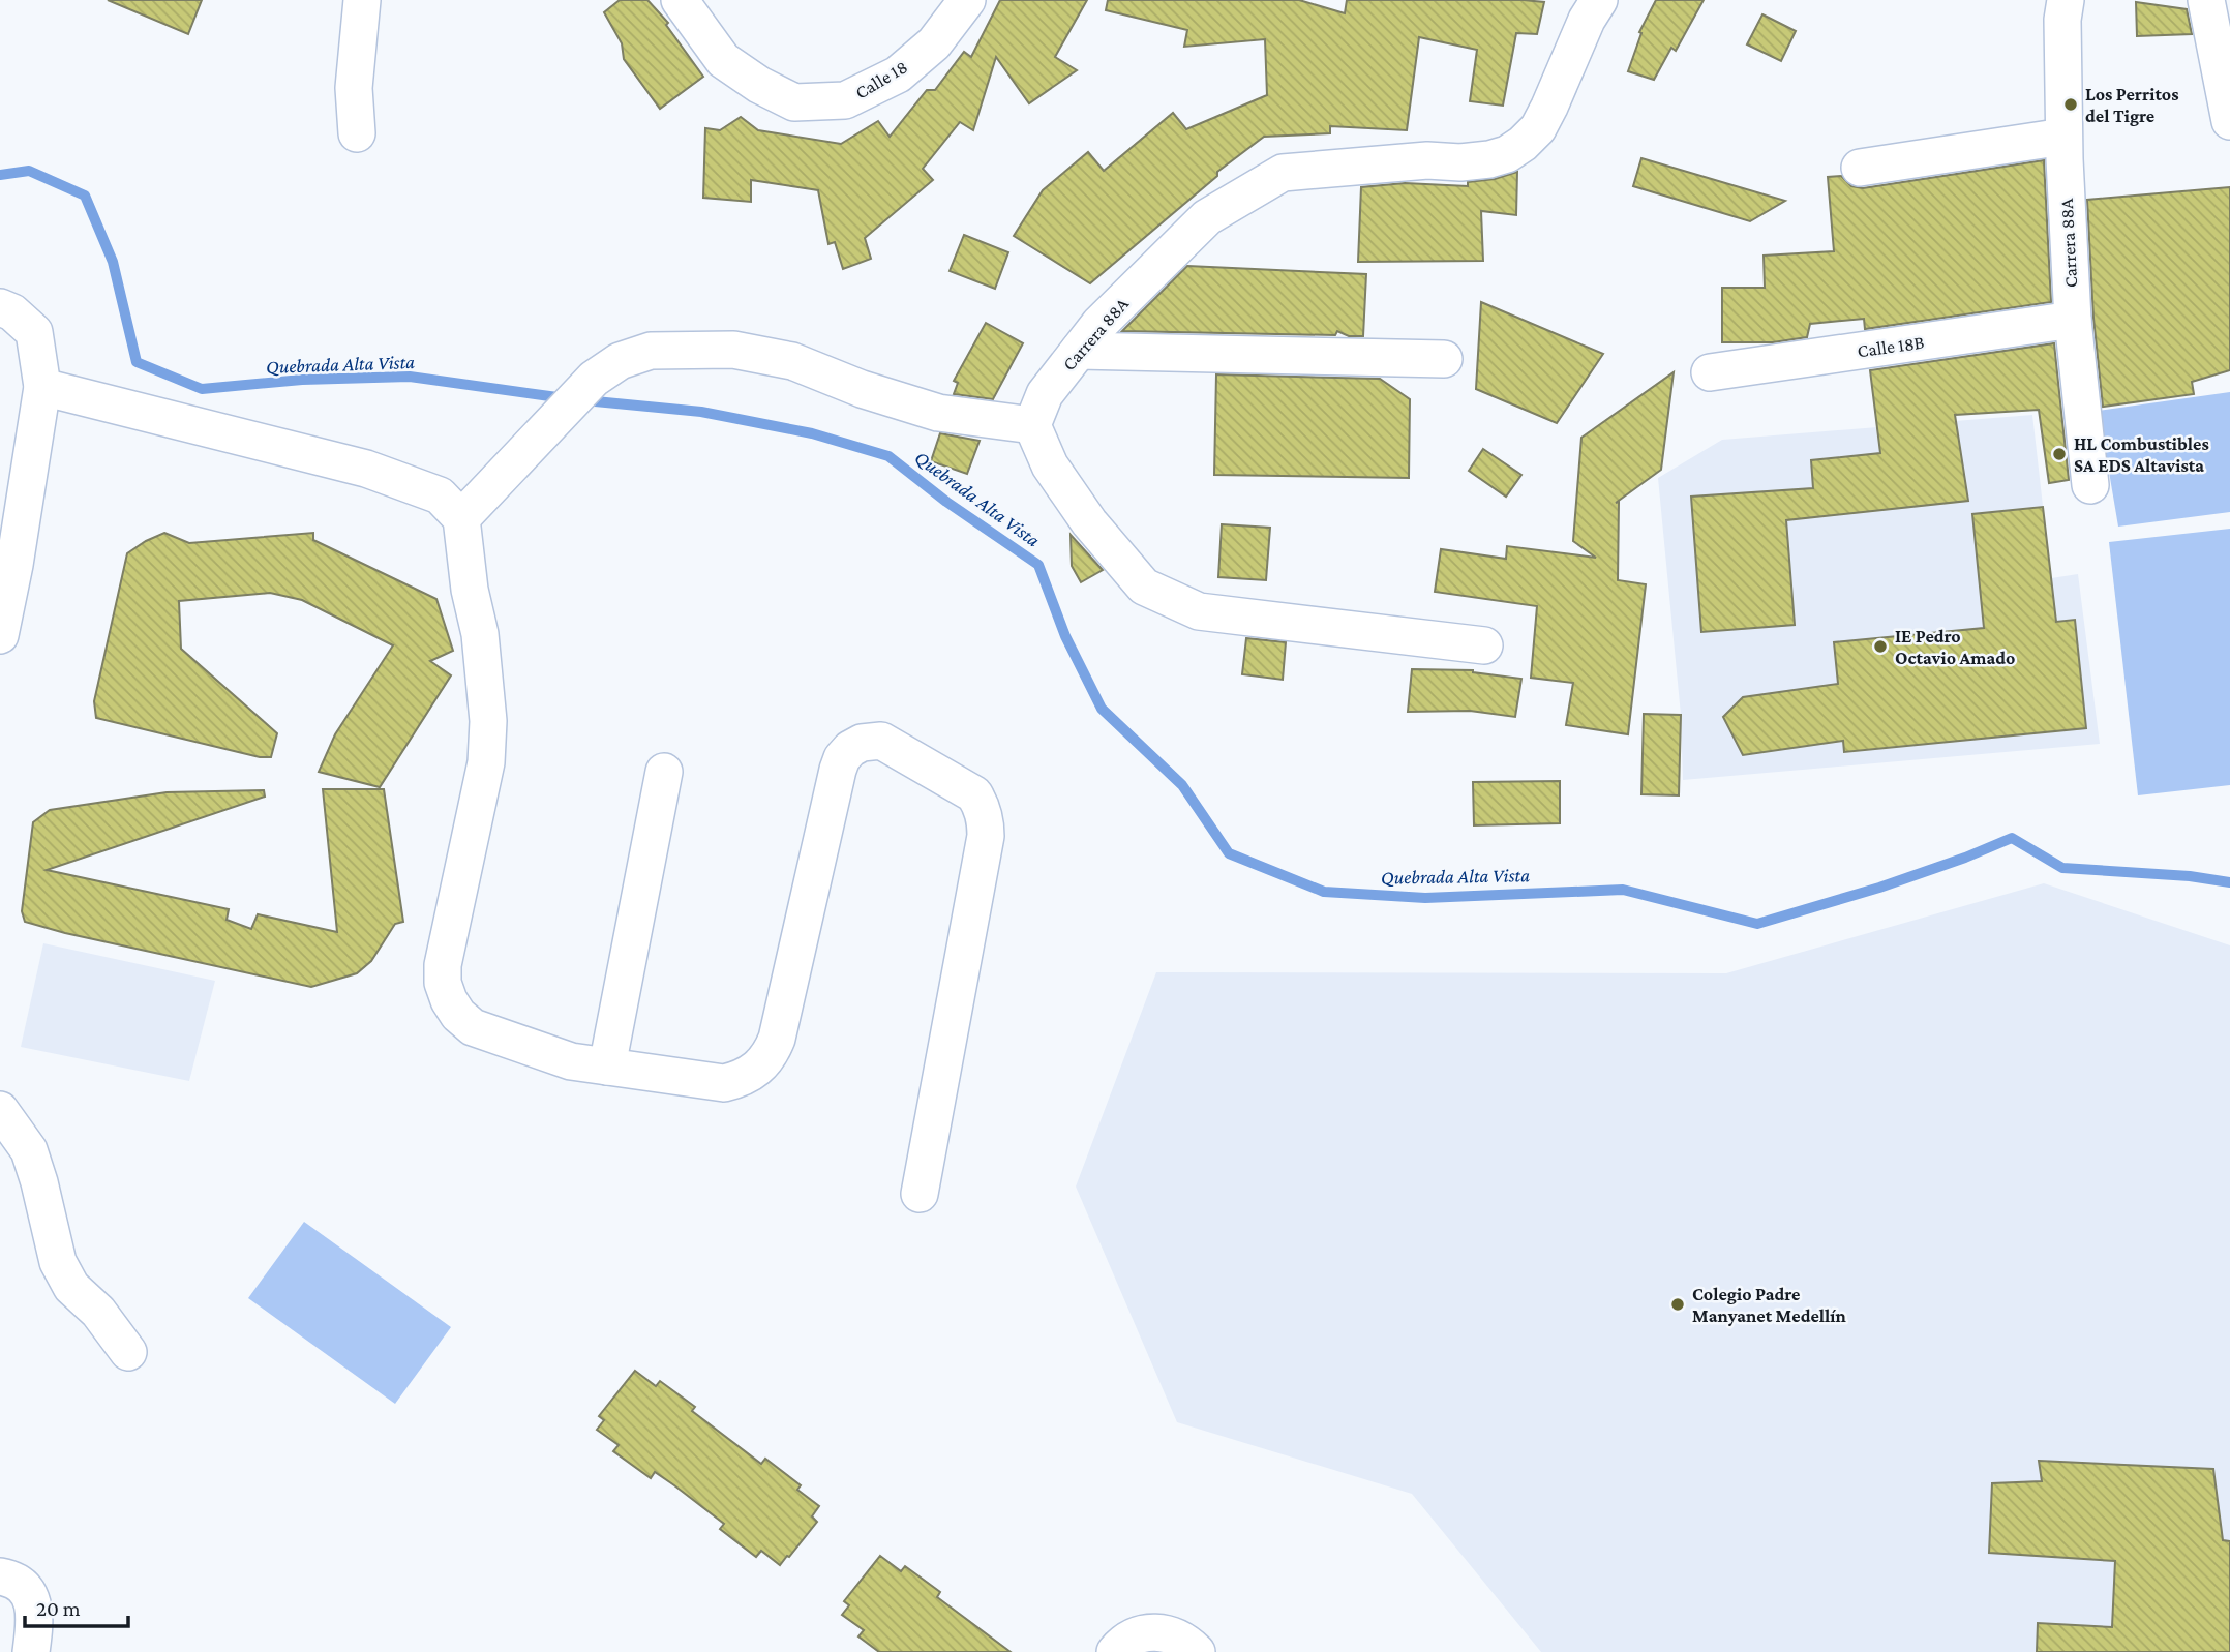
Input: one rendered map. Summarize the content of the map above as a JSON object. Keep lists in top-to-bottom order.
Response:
{
  "streets": {
    "street": ["Calle 18", "Carrera 88A", "Calle 18B"]
  },
  "crossings": [
    ["Carrera 88A", "Calle 18B"]
  ],
  "water": ["Quebrada Alta Vista"],
  "places": [
    "Los Perritos del Tigre",
    "HL Combustibles SA EDS Altavista",
    "IE Pedro Octavio Amado",
    "Colegio Padre Manyanet Medellín"
  ],
  "scale_bar": "20 m"
}
